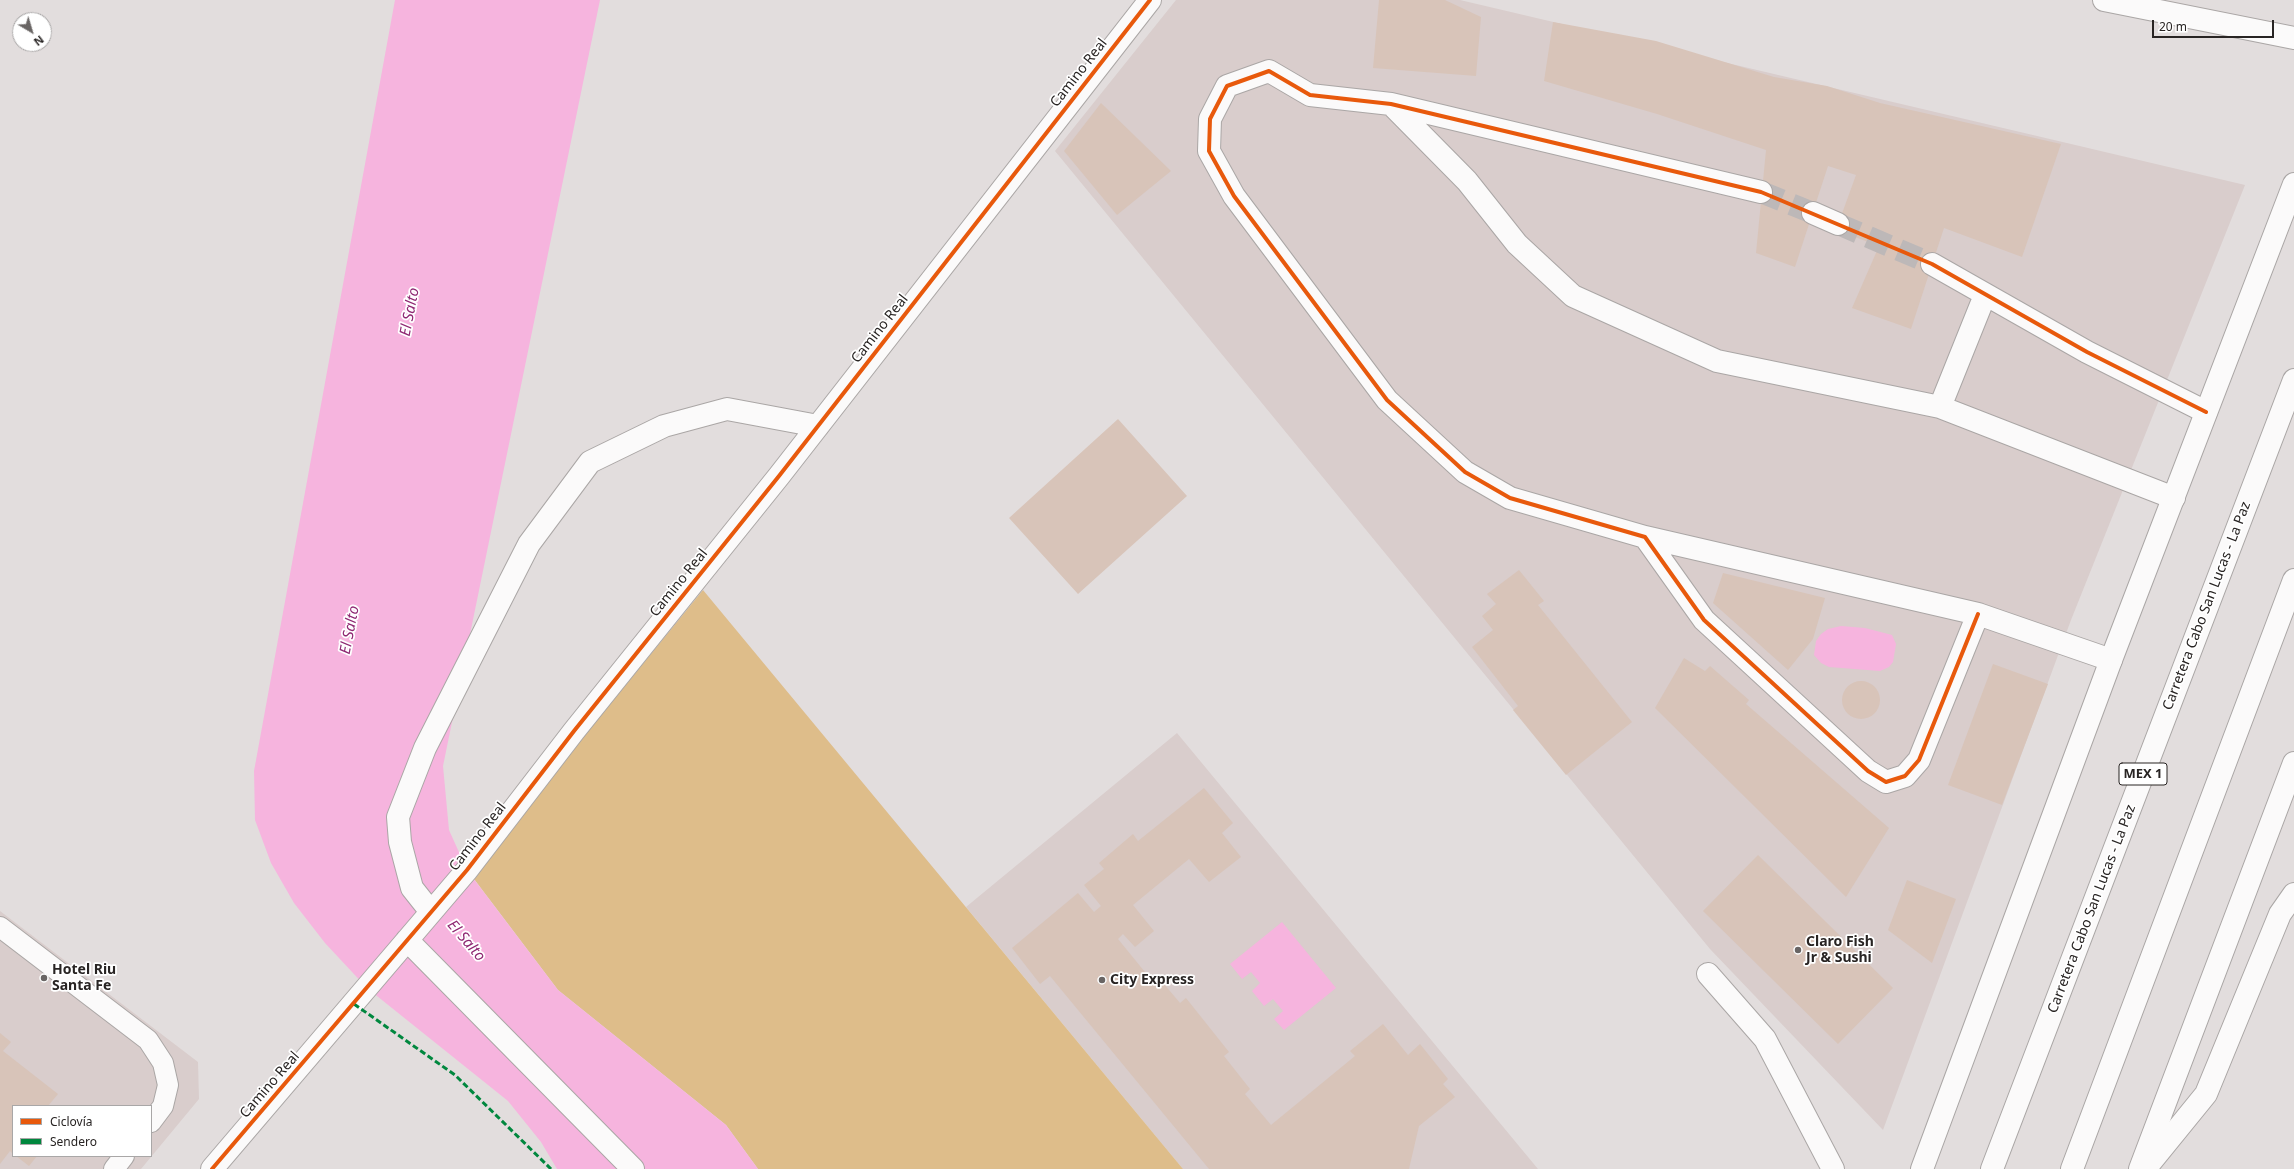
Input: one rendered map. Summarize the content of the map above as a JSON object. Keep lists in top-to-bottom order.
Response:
{
  "streets": {
    "main road": ["Camino Real", "Carretera Cabo San Lucas - La Paz", "MEX 1"]
  },
  "water": ["El Salto"],
  "places": ["Claro Fish Jr & Sushi", "Hotel Riu Santa Fe", "City Express"],
  "legend": ["Ciclovía", "Sendero"],
  "scale_bar": "20 m",
  "north": "bottom right"
}
